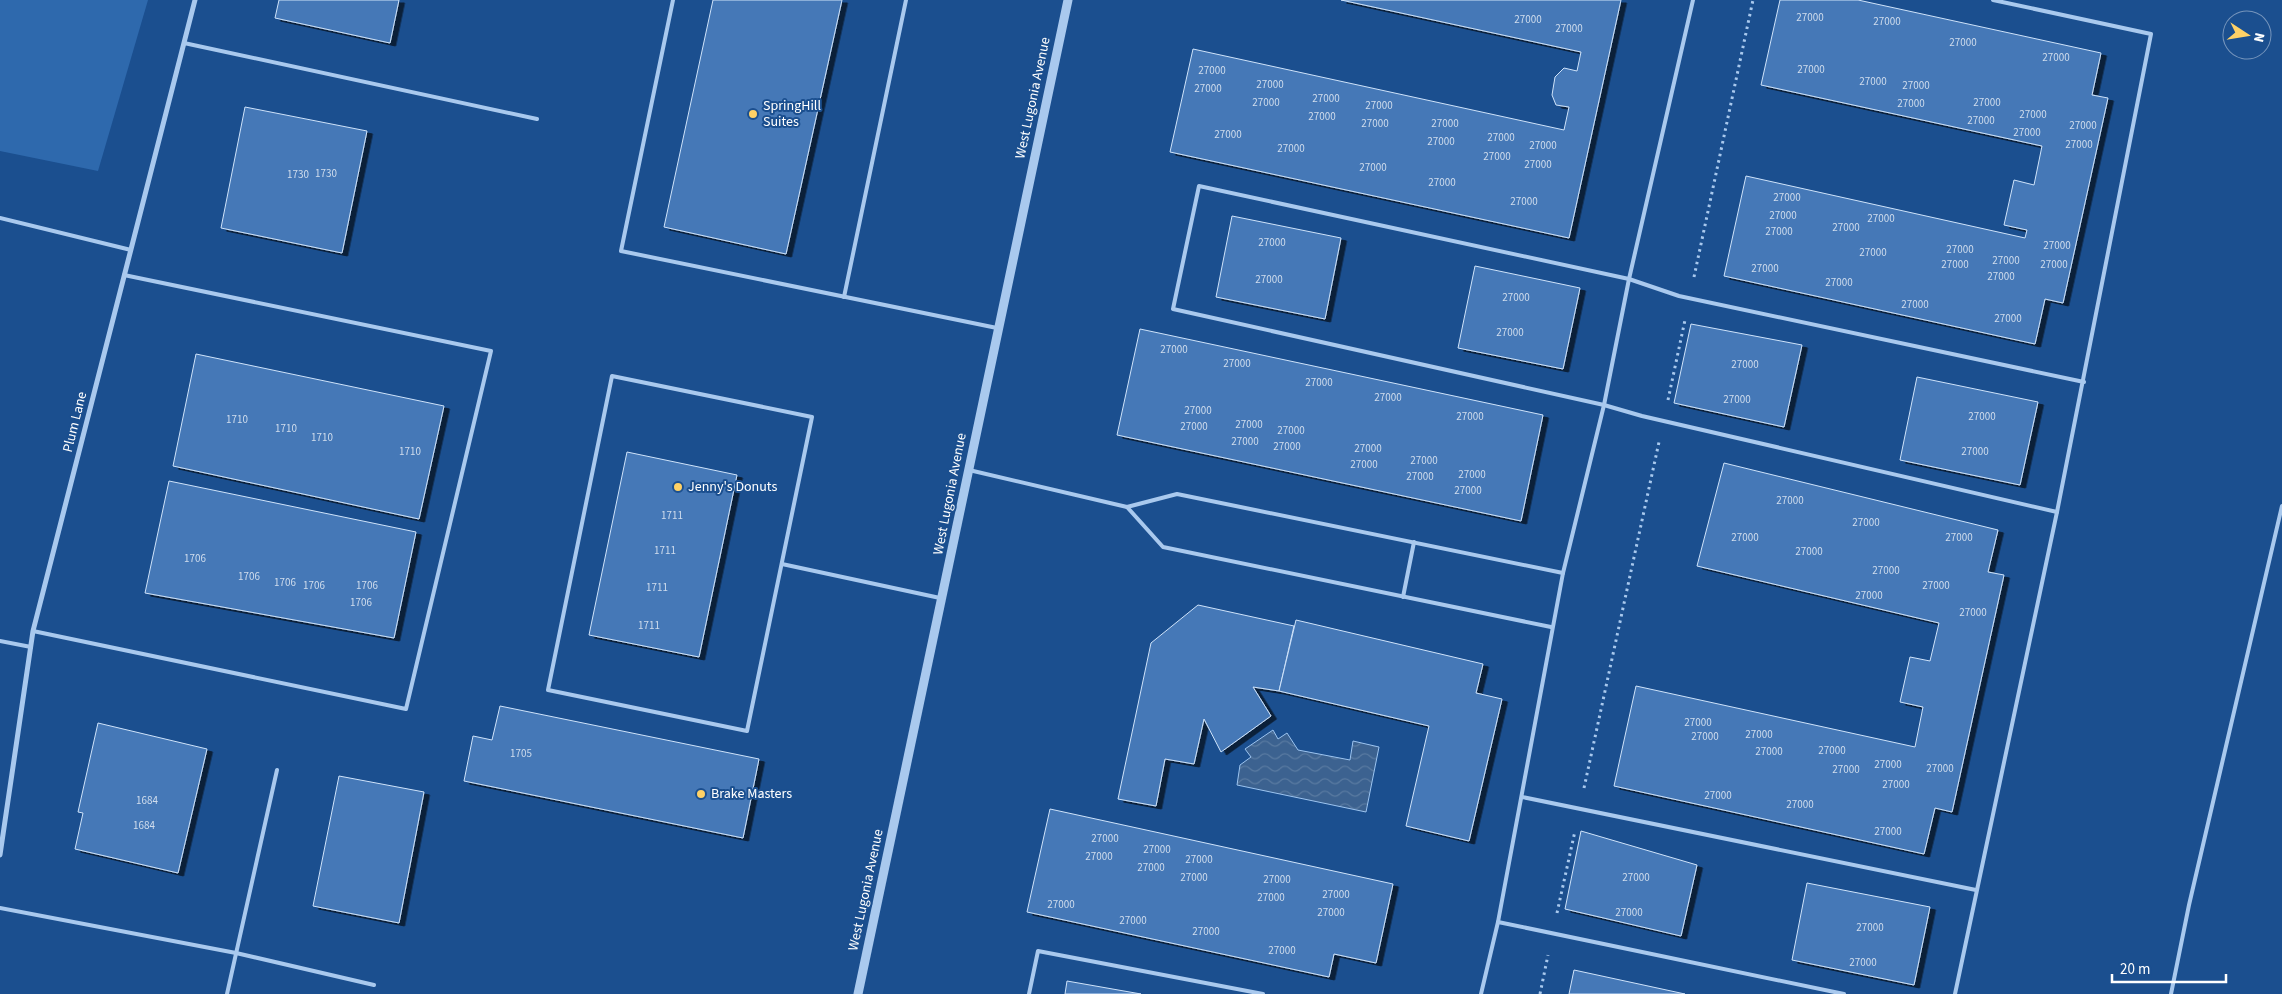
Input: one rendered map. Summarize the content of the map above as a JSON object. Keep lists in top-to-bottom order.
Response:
{
  "streets": {
    "street": ["West Lugonia Avenue", "Plum Lane"]
  },
  "places": ["SpringHill Suites", "Jenny's Donuts", "Brake Masters"],
  "house_numbers": [
    "27000",
    "27000",
    "27000",
    "27000",
    "27000",
    "27000",
    "27000",
    "27000",
    "27000",
    "27000",
    "27000",
    "27000",
    "27000",
    "27000",
    "27000",
    "27000",
    "27000",
    "27000",
    "27000",
    "27000",
    "27000",
    "27000",
    "27000",
    "27000",
    "27000",
    "27000",
    "27000",
    "27000",
    "27000",
    "27000",
    "27000",
    "27000",
    "27000",
    "1730",
    "1730",
    "27000",
    "27000",
    "27000",
    "27000",
    "27000",
    "27000",
    "27000",
    "27000",
    "27000",
    "27000",
    "27000",
    "27000",
    "27000",
    "27000",
    "27000",
    "27000",
    "27000",
    "27000",
    "27000",
    "27000",
    "27000",
    "27000",
    "27000",
    "27000",
    "27000",
    "27000",
    "27000",
    "27000",
    "27000",
    "27000",
    "27000",
    "1710",
    "27000",
    "27000",
    "1710",
    "27000",
    "1710",
    "27000",
    "27000",
    "27000",
    "1710",
    "27000",
    "27000",
    "27000",
    "27000",
    "27000",
    "27000",
    "27000",
    "1711",
    "27000",
    "27000",
    "27000",
    "1711",
    "27000",
    "1706",
    "27000",
    "1706",
    "1706",
    "1706",
    "1706",
    "27000",
    "1711",
    "27000",
    "1706",
    "27000",
    "1711",
    "27000",
    "27000",
    "27000",
    "27000",
    "27000",
    "1705",
    "27000",
    "27000",
    "27000",
    "27000",
    "27000",
    "1684",
    "27000",
    "1684",
    "27000",
    "27000",
    "27000",
    "27000",
    "27000",
    "27000",
    "27000",
    "27000",
    "27000",
    "27000",
    "27000",
    "27000",
    "27000",
    "27000",
    "27000",
    "27000",
    "27000",
    "27000",
    "27000"
  ],
  "scale_bar": "20 m",
  "north": "right"
}
